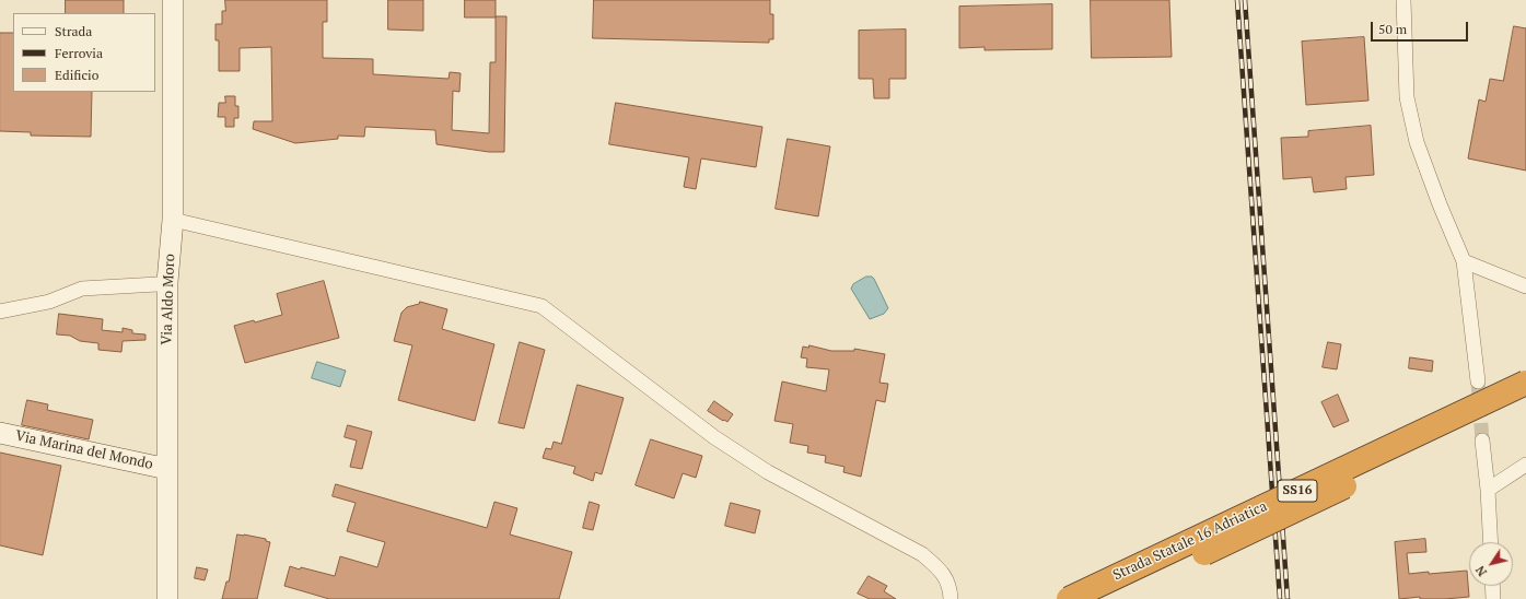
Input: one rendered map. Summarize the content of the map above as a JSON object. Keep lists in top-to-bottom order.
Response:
{
  "streets": {
    "highway": ["SS16", "Strada Statale 16 Adriatica"],
    "main road": ["Via Aldo Moro", "Via Marina del Mondo"]
  },
  "crossings": [
    ["Via Aldo Moro", "Via Marina del Mondo"]
  ],
  "legend": ["Strada", "Ferrovia", "Edificio"],
  "scale_bar": "50 m",
  "north": "bottom left"
}
